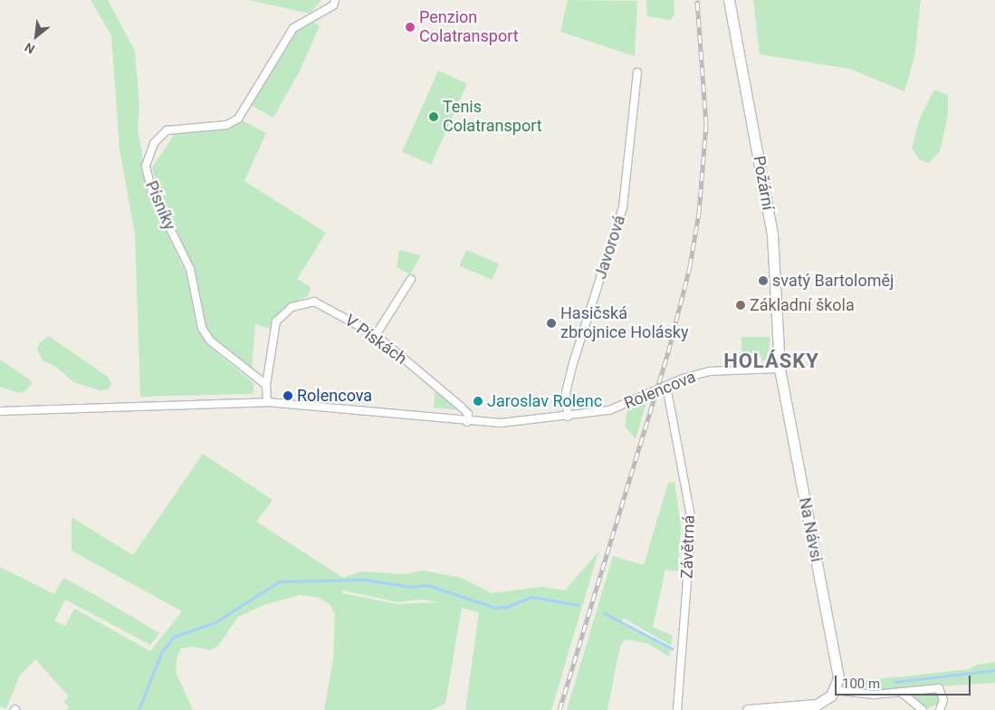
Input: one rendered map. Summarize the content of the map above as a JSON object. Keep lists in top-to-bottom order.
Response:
{
  "streets": {
    "street": [
      "Požární",
      "Písníky",
      "Javorová",
      "V Pískách",
      "Rolencova",
      "Na Návsi",
      "Závětrná"
    ]
  },
  "crossings": [
    ["Požární", "Rolencova"],
    ["Požární", "Na Návsi"],
    ["Písníky", "V Pískách"],
    ["Javorová", "Rolencova"],
    ["V Pískách", "Rolencova"],
    ["Rolencova", "Na Návsi"],
    ["Rolencova", "Závětrná"]
  ],
  "districts": ["HOLÁSKY"],
  "places": [
    "Penzion Colatransport",
    "Tenis Colatransport",
    "svatý Bartoloměj",
    "Základní škola",
    "Hasičská zbrojnice Holásky",
    "Rolencova",
    "Jaroslav Rolenc"
  ],
  "scale_bar": "100 m",
  "north": "bottom left"
}
